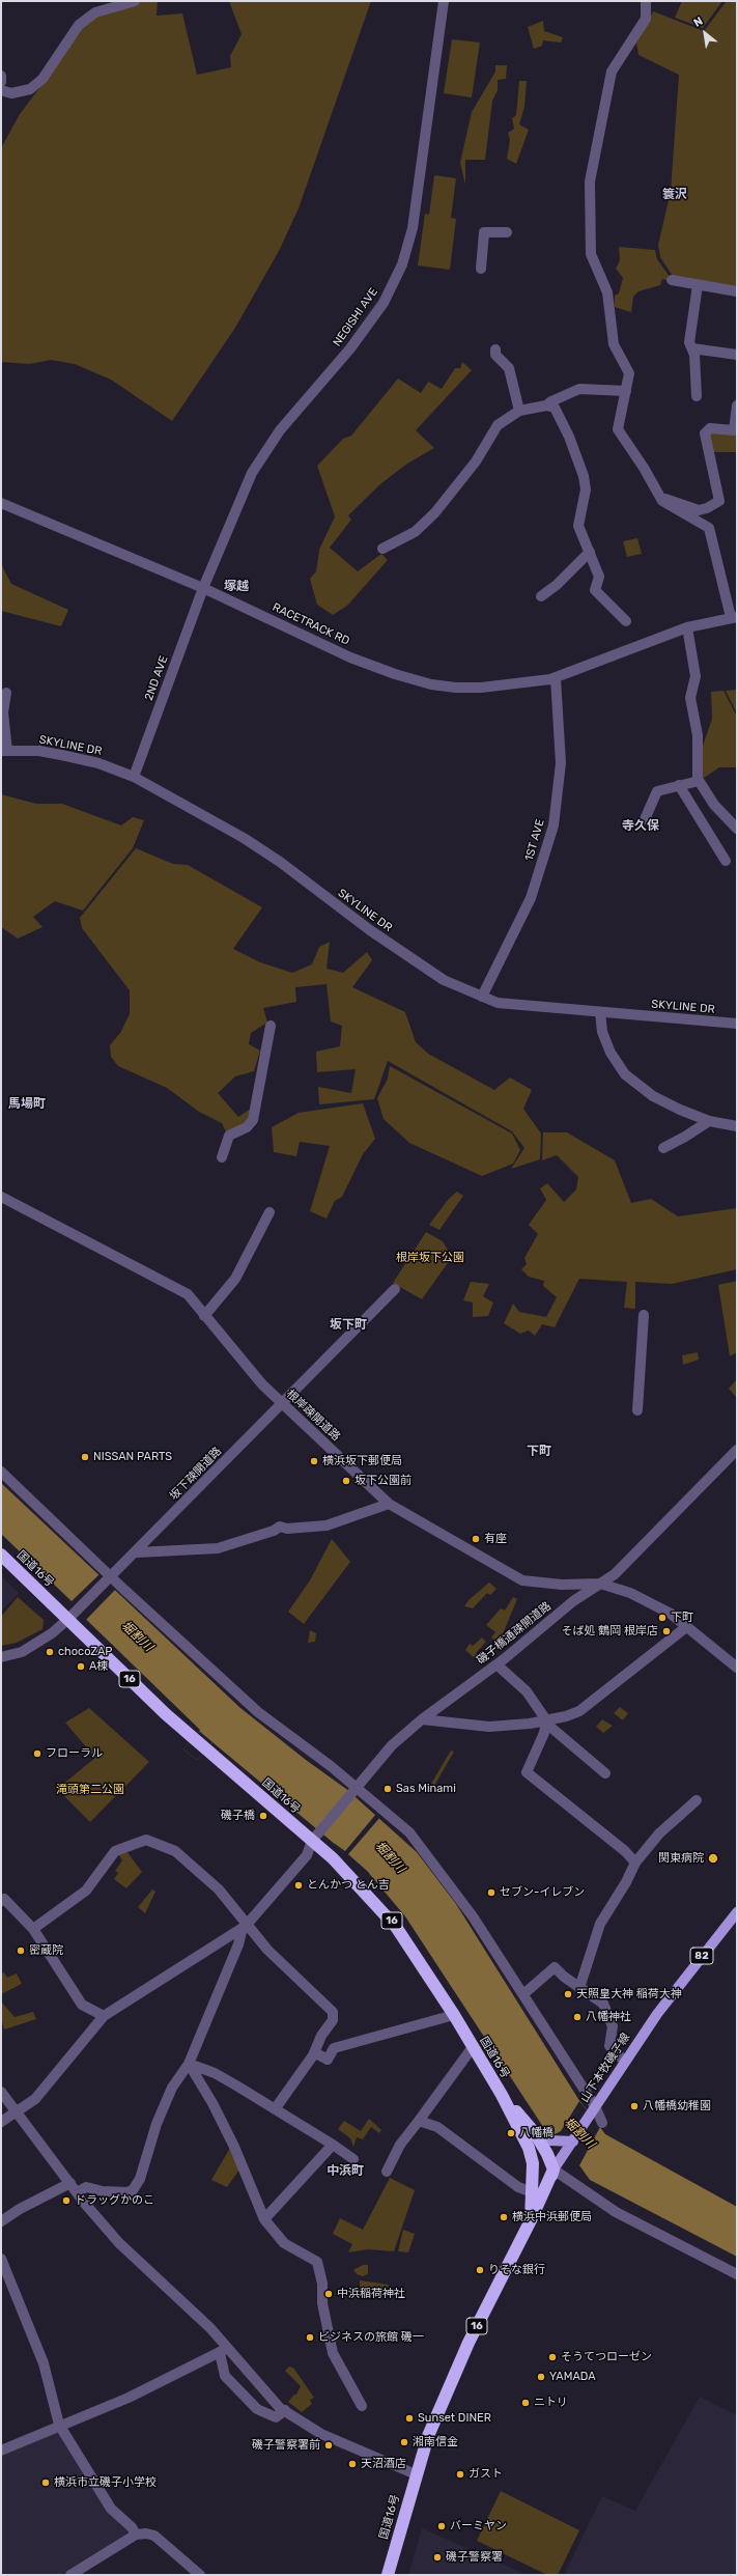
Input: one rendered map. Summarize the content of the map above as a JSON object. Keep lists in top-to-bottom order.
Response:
{
  "streets": {
    "highway": ["国道16号", "16"],
    "main road": ["82", "山下本牧磯子線"],
    "street": [
      "NEGISHI AVE",
      "RACETRACK RD",
      "2ND AVE",
      "SKYLINE DR",
      "1ST AVE",
      "根岸疎開道路",
      "坂下疎開道路",
      "磯子橋通疎開道路"
    ]
  },
  "crossings": [
    ["NEGISHI AVE", "RACETRACK RD"],
    ["NEGISHI AVE", "2ND AVE"],
    ["RACETRACK RD", "2ND AVE"],
    ["RACETRACK RD", "1ST AVE"],
    ["2ND AVE", "SKYLINE DR"],
    ["SKYLINE DR", "1ST AVE"],
    ["根岸疎開道路", "坂下疎開道路"],
    ["根岸疎開道路", "磯子橋通疎開道路"],
    ["坂下疎開道路", "国道16号"],
    ["国道16号", "磯子橋通疎開道路"],
    ["国道16号", "山下本牧磯子線"]
  ],
  "districts": [
    "簑沢",
    "塚越",
    "寺久保",
    "馬場町",
    "坂下町",
    "下町",
    "中浜町"
  ],
  "water": ["堀割川"],
  "parks": ["根岸坂下公園", "滝頭第二公園"],
  "places": [
    "NISSAN PARTS",
    "横浜坂下郵便局",
    "坂下公園前",
    "有座",
    "下町",
    "そば処 鶴岡 根岸店",
    "chocoZAP",
    "A棟",
    "フローラル",
    "Sas Minami",
    "磯子橋",
    "関東病院",
    "とんかつ とん吉",
    "セブン-イレブン",
    "密蔵院",
    "天照皇大神 稲荷大神",
    "八幡神社",
    "八幡橋幼稚園",
    "八幡橋",
    "ドラッグかのこ",
    "横浜中浜郵便局",
    "りそな銀行",
    "中浜稲荷神社",
    "ビジネスの旅館 磯一",
    "そうてつローゼン",
    "YAMADA",
    "ニトリ",
    "Sunset DINER",
    "湘南信金",
    "磯子警察署前",
    "天沼酒店",
    "ガスト",
    "横浜市立磯子小学校",
    "バーミヤン",
    "磯子警察署"
  ],
  "north": "top left"
}
